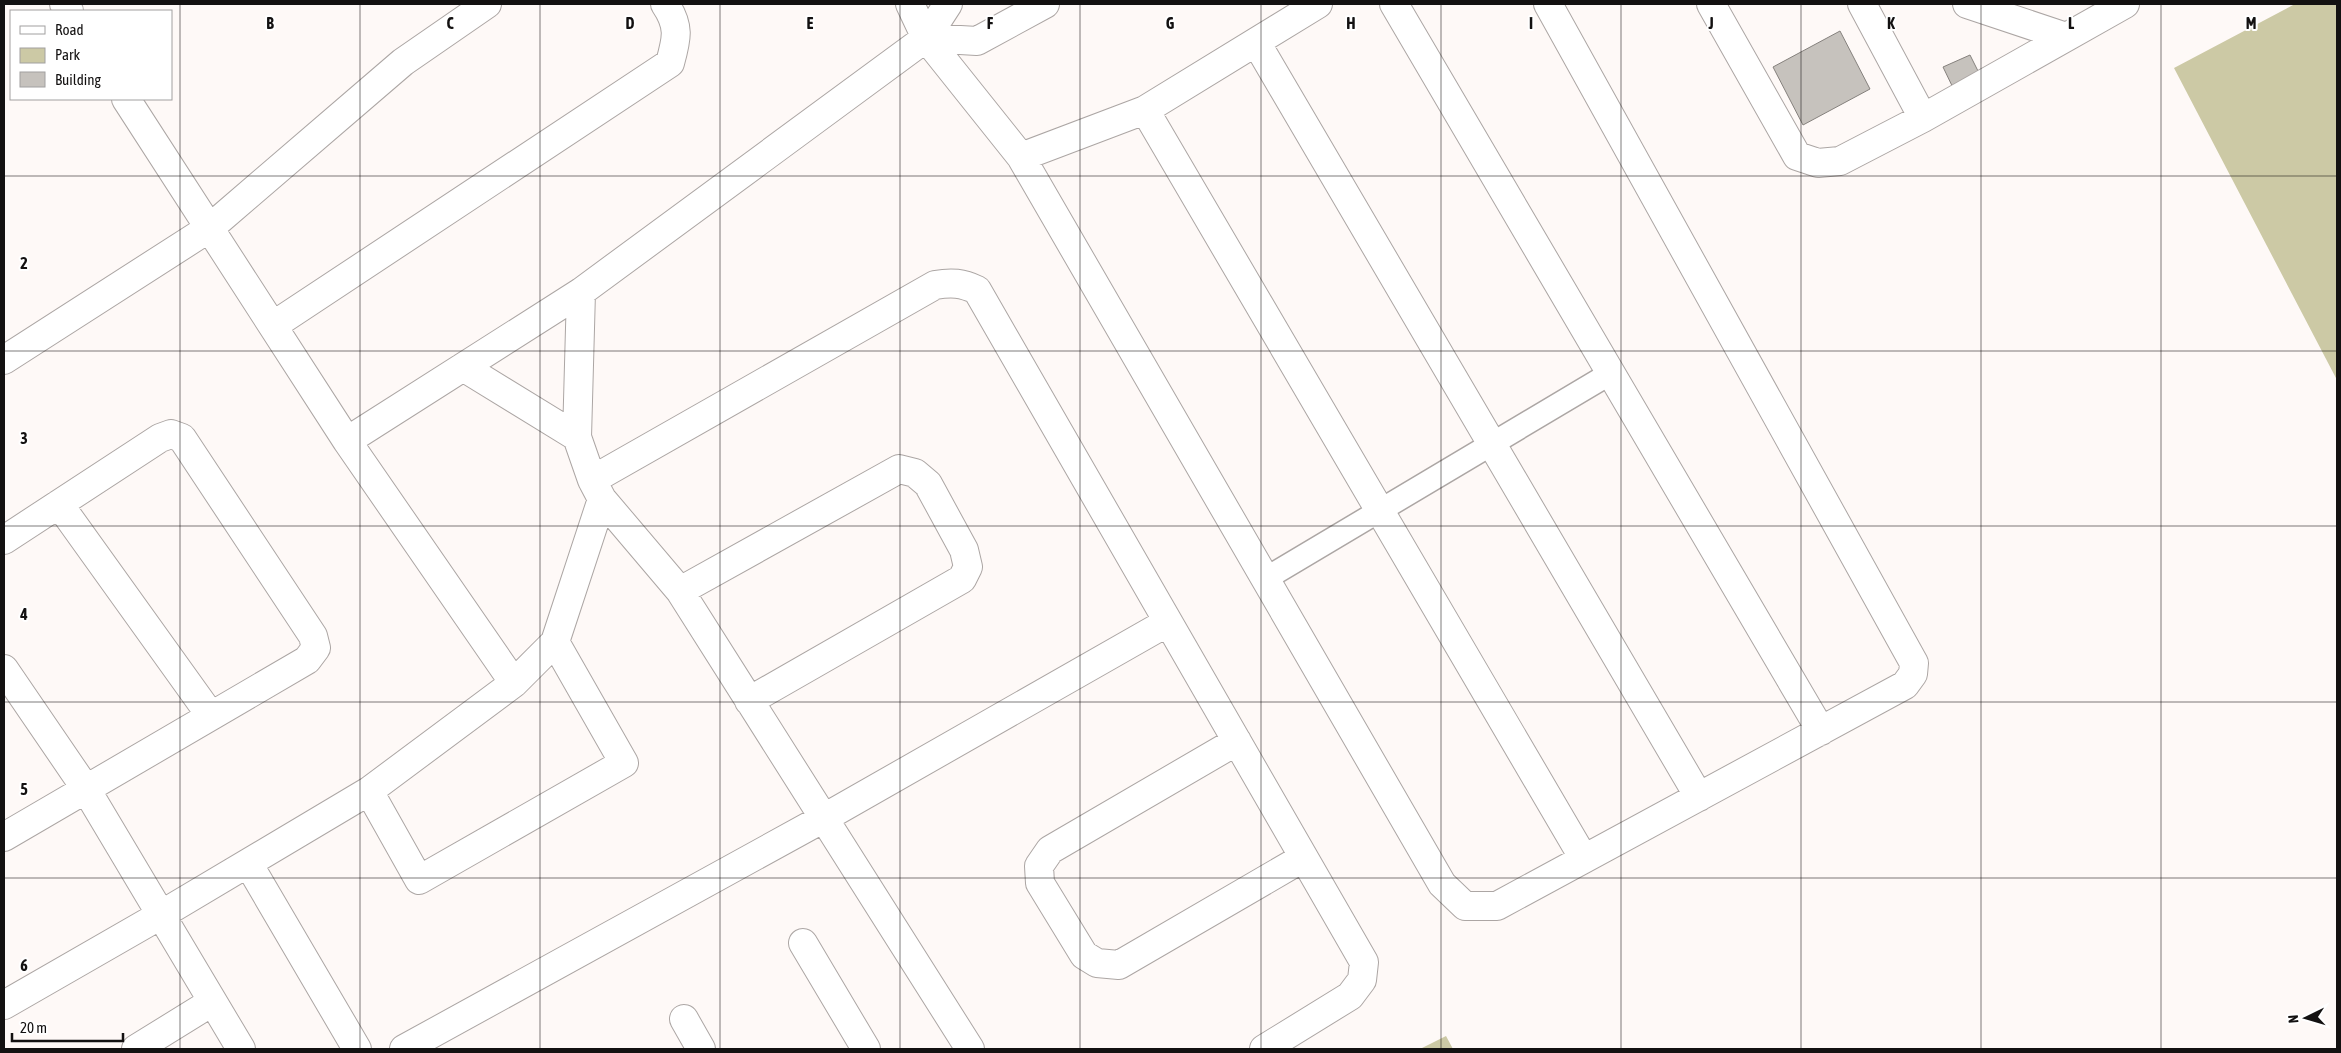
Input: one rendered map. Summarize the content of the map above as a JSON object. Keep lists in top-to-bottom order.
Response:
{
  "legend": ["Road", "Park", "Building"],
  "scale_bar": "20 m",
  "north": "left",
  "grid": {
    "columns": [
      "B",
      "C",
      "D",
      "E",
      "F",
      "G",
      "H",
      "I",
      "J",
      "K",
      "L",
      "M"
    ],
    "rows": [
      "2",
      "3",
      "4",
      "5",
      "6"
    ]
  }
}
